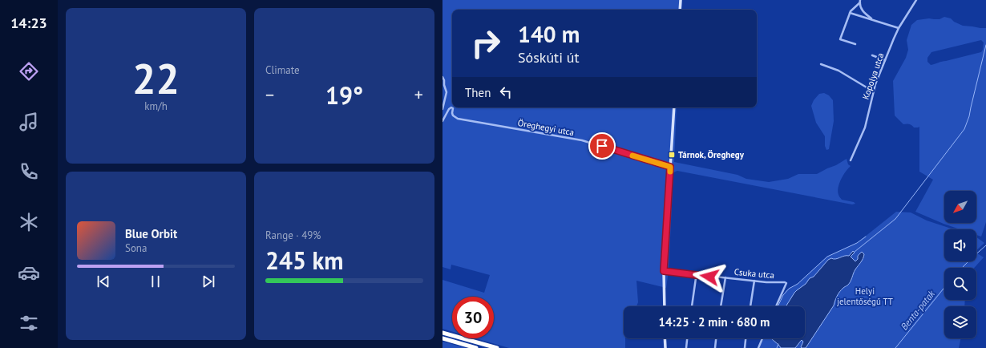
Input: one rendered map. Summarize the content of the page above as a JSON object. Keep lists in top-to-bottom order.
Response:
{
  "streets": {
    "street": ["Kopolya utca", "Öreghegyi utca", "Csuka utca"]
  },
  "water": ["Benta-patak"],
  "parks": ["Helyi jelentőségű TT"],
  "places": {
    "transit": ["Tárnok, Öreghegy"]
  },
  "north": "bottom left",
  "page": {
    "tabs": "14:23",
    "tile": [
      ["22", "km/h"],
      "Climate",
      ["Range · 49%", "245 km"]
    ],
    "turn": ["140 m", "Sóskúti út"],
    "then": "Then",
    "heat": ["−", "19°", "+"],
    "song": ["Blue Orbit", "Sona"],
    "limit": "30",
    "trip": "14:25 · 2 min · 680 m"
  }
}
